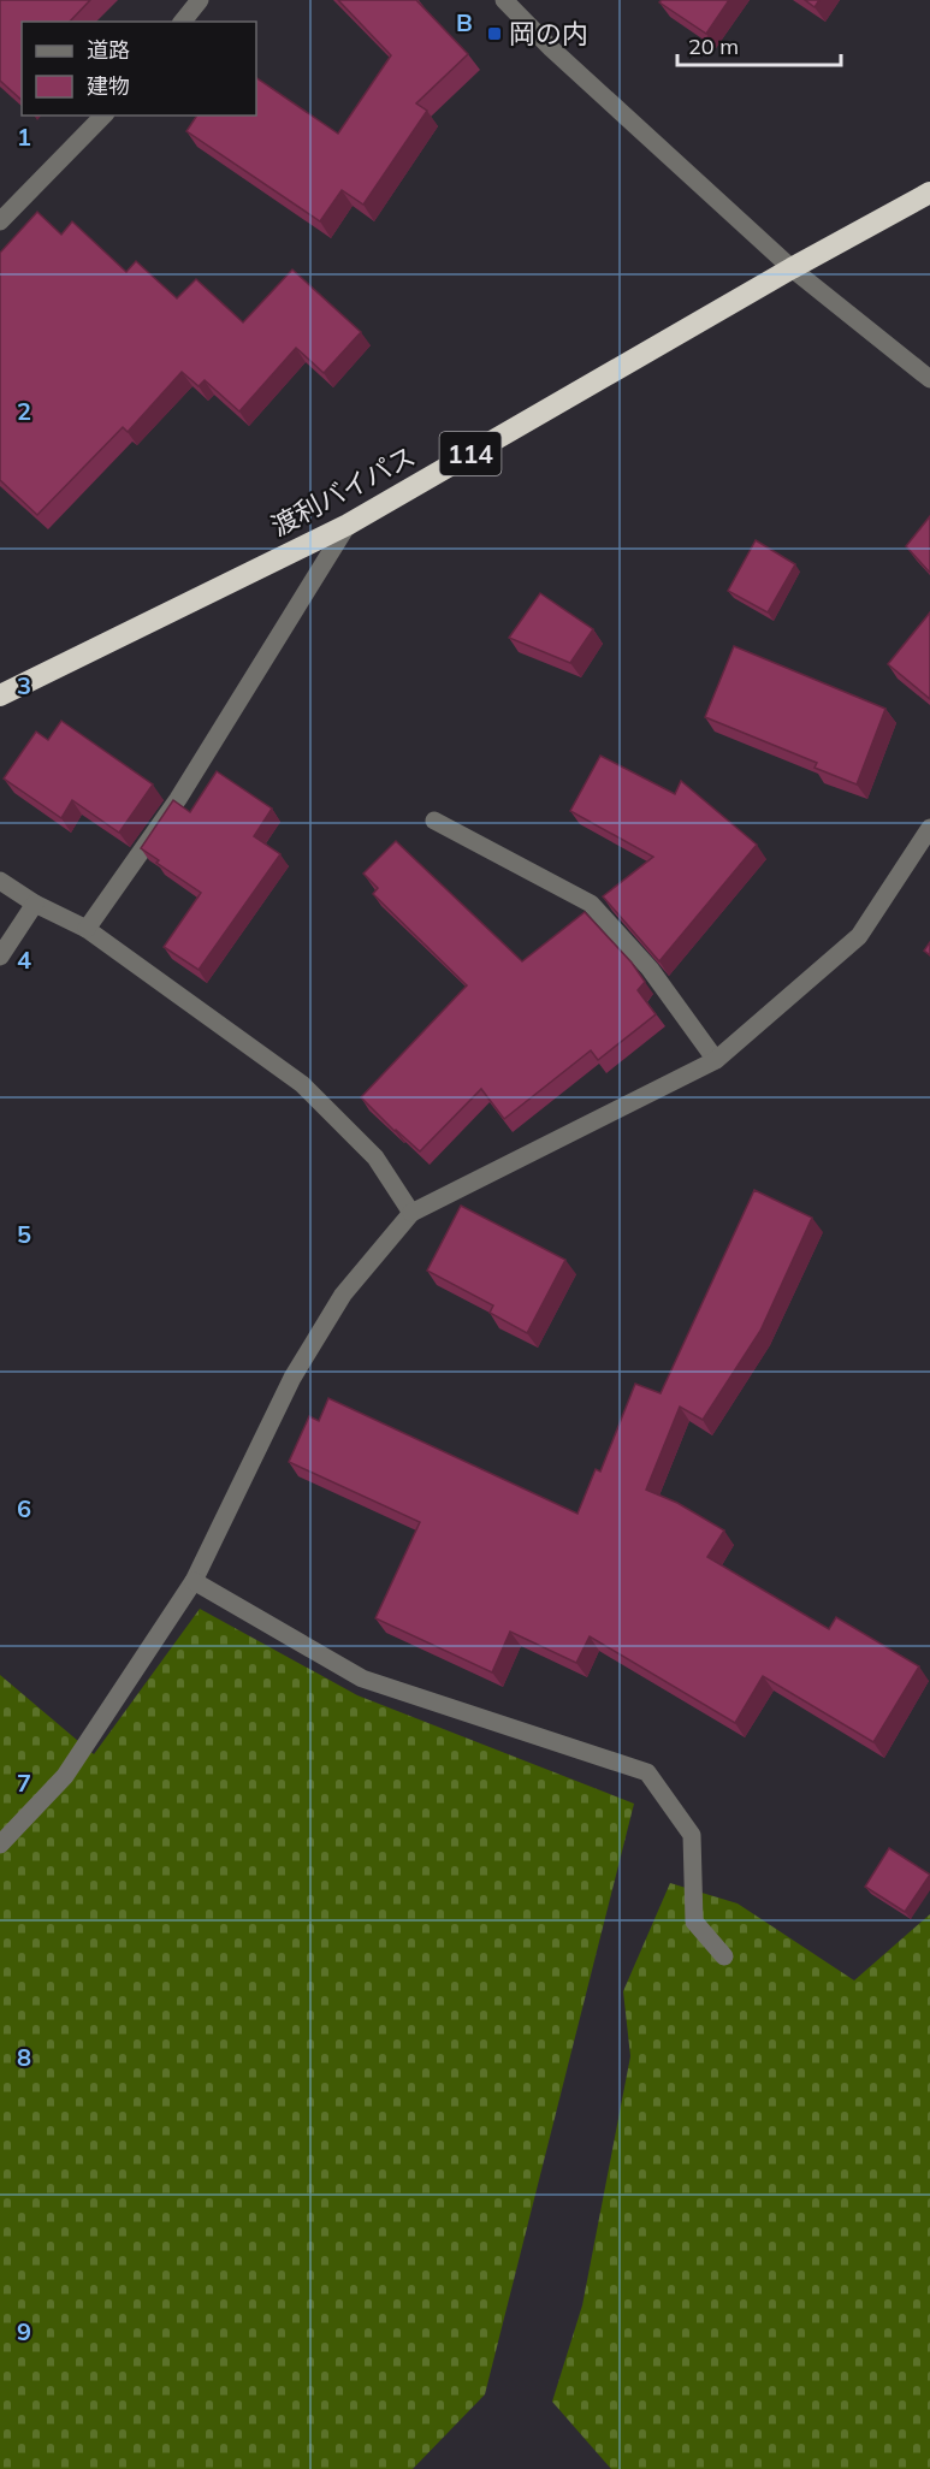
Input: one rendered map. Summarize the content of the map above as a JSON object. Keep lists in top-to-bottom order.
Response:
{
  "streets": {
    "highway": ["114", "渡利バイパス"]
  },
  "places": {
    "transit": ["岡の内"]
  },
  "legend": ["道路", "建物"],
  "scale_bar": "20 m",
  "grid": {
    "columns": ["B"],
    "rows": [
      "1",
      "2",
      "3",
      "4",
      "5",
      "6",
      "7",
      "8",
      "9"
    ]
  }
}
